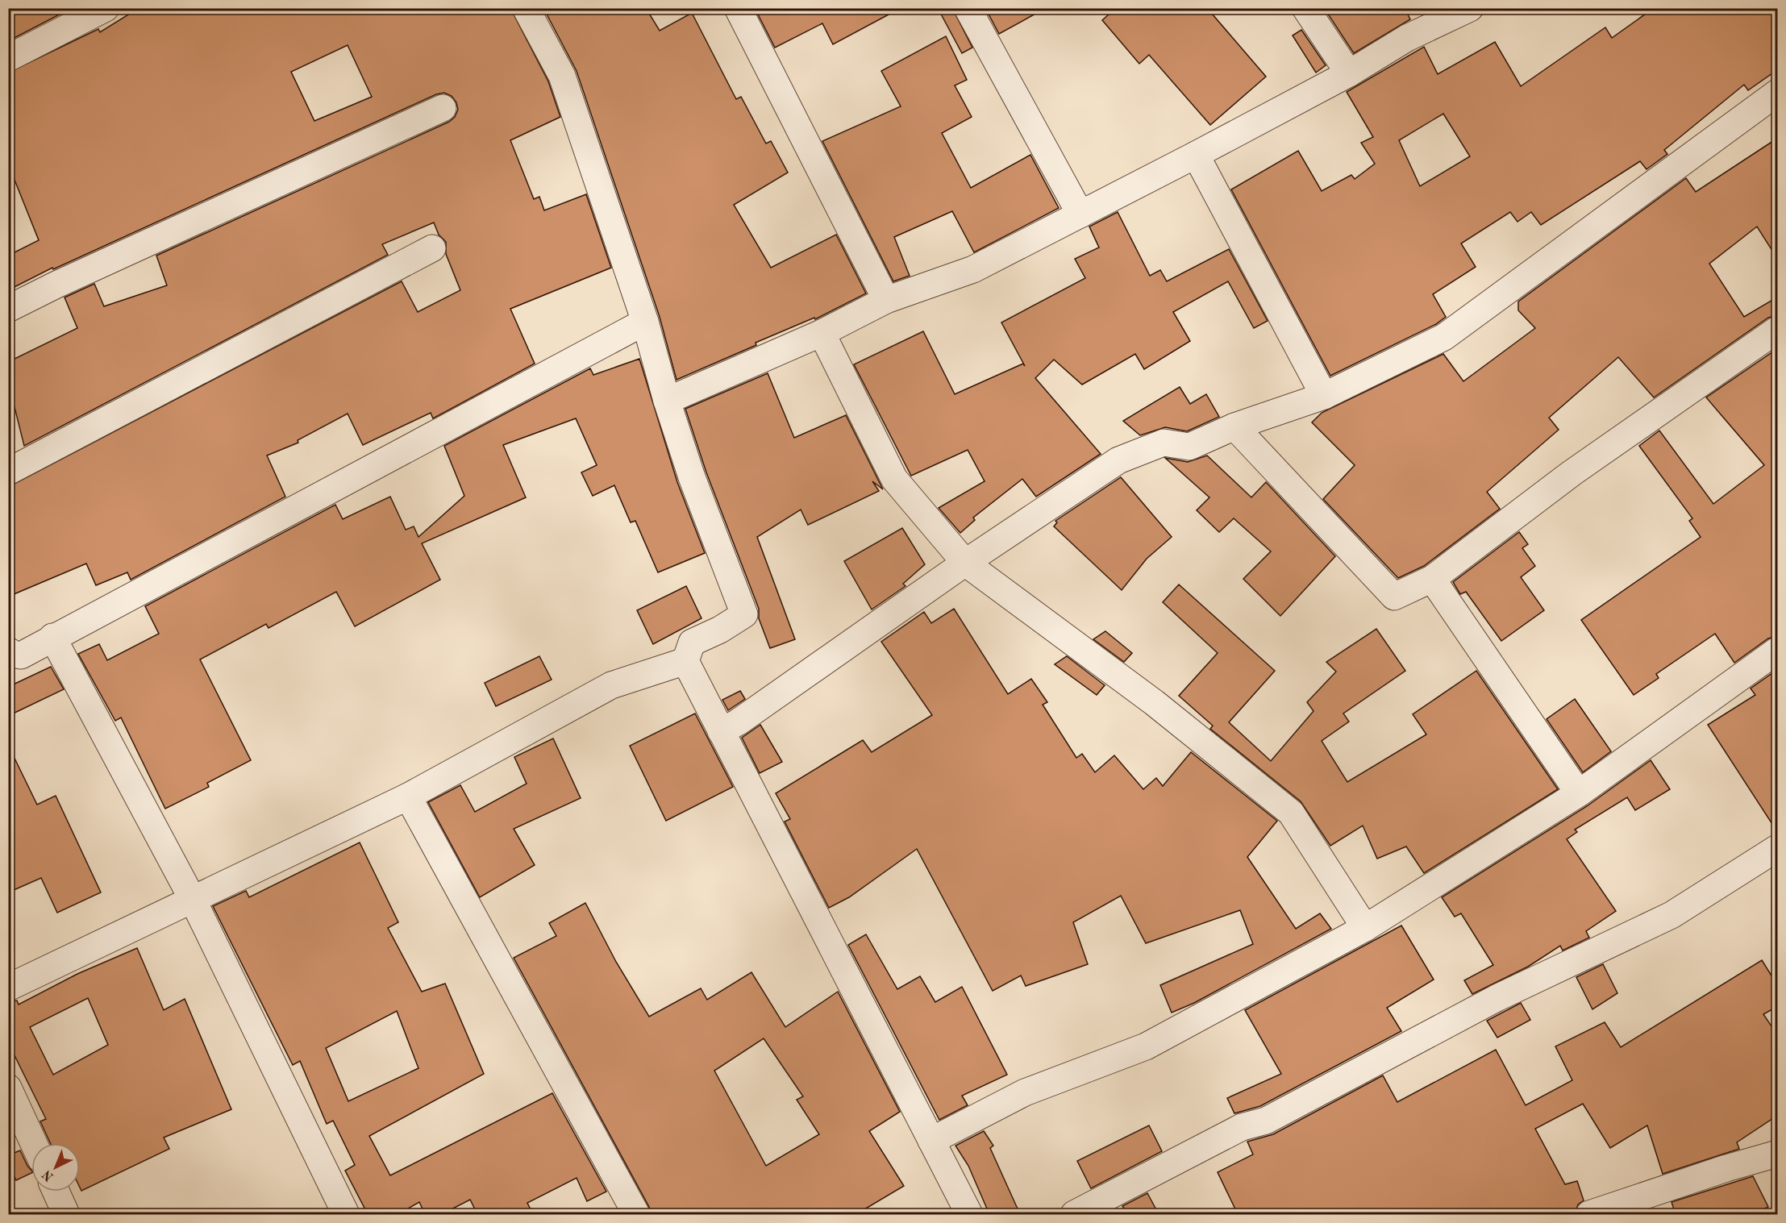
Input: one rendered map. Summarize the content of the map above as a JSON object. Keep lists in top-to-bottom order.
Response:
{
  "north": "bottom left"
}
